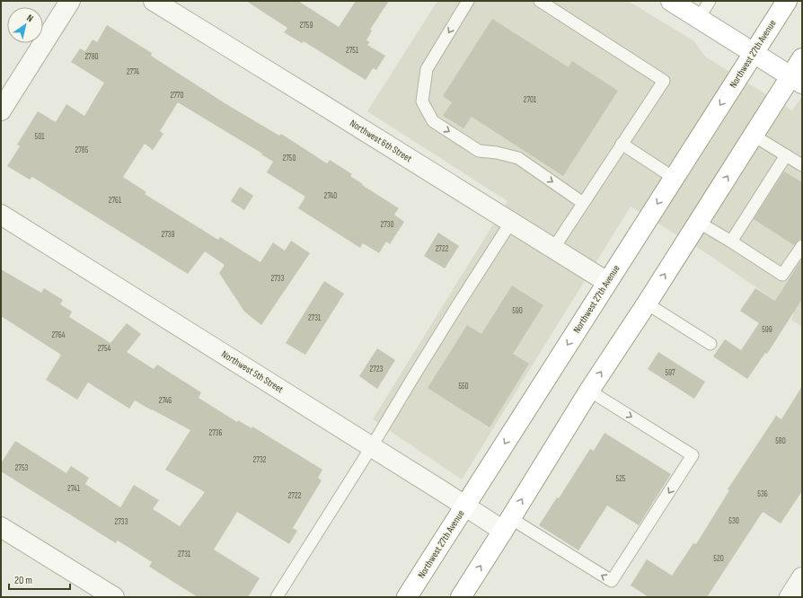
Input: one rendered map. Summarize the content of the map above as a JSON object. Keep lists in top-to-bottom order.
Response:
{
  "streets": {
    "main road": ["Northwest 27th Avenue"],
    "street": ["Northwest 6th Street", "Northwest 5th Street"]
  },
  "crossings": [
    ["Northwest 27th Avenue", "Northwest 6th Street"],
    ["Northwest 27th Avenue", "Northwest 5th Street"]
  ],
  "house_numbers": [
    "2759",
    "2751",
    "2780",
    "2774",
    "2770",
    "2701",
    "501",
    "2785",
    "2750",
    "2740",
    "2761",
    "2730",
    "2739",
    "2722",
    "2733",
    "590",
    "2731",
    "599",
    "2764",
    "2754",
    "2723",
    "597",
    "550",
    "2746",
    "2736",
    "580",
    "2732",
    "2753",
    "525",
    "2741",
    "536",
    "2722",
    "530",
    "2733",
    "2731",
    "520"
  ],
  "scale_bar": "20 m",
  "north": "top right"
}
